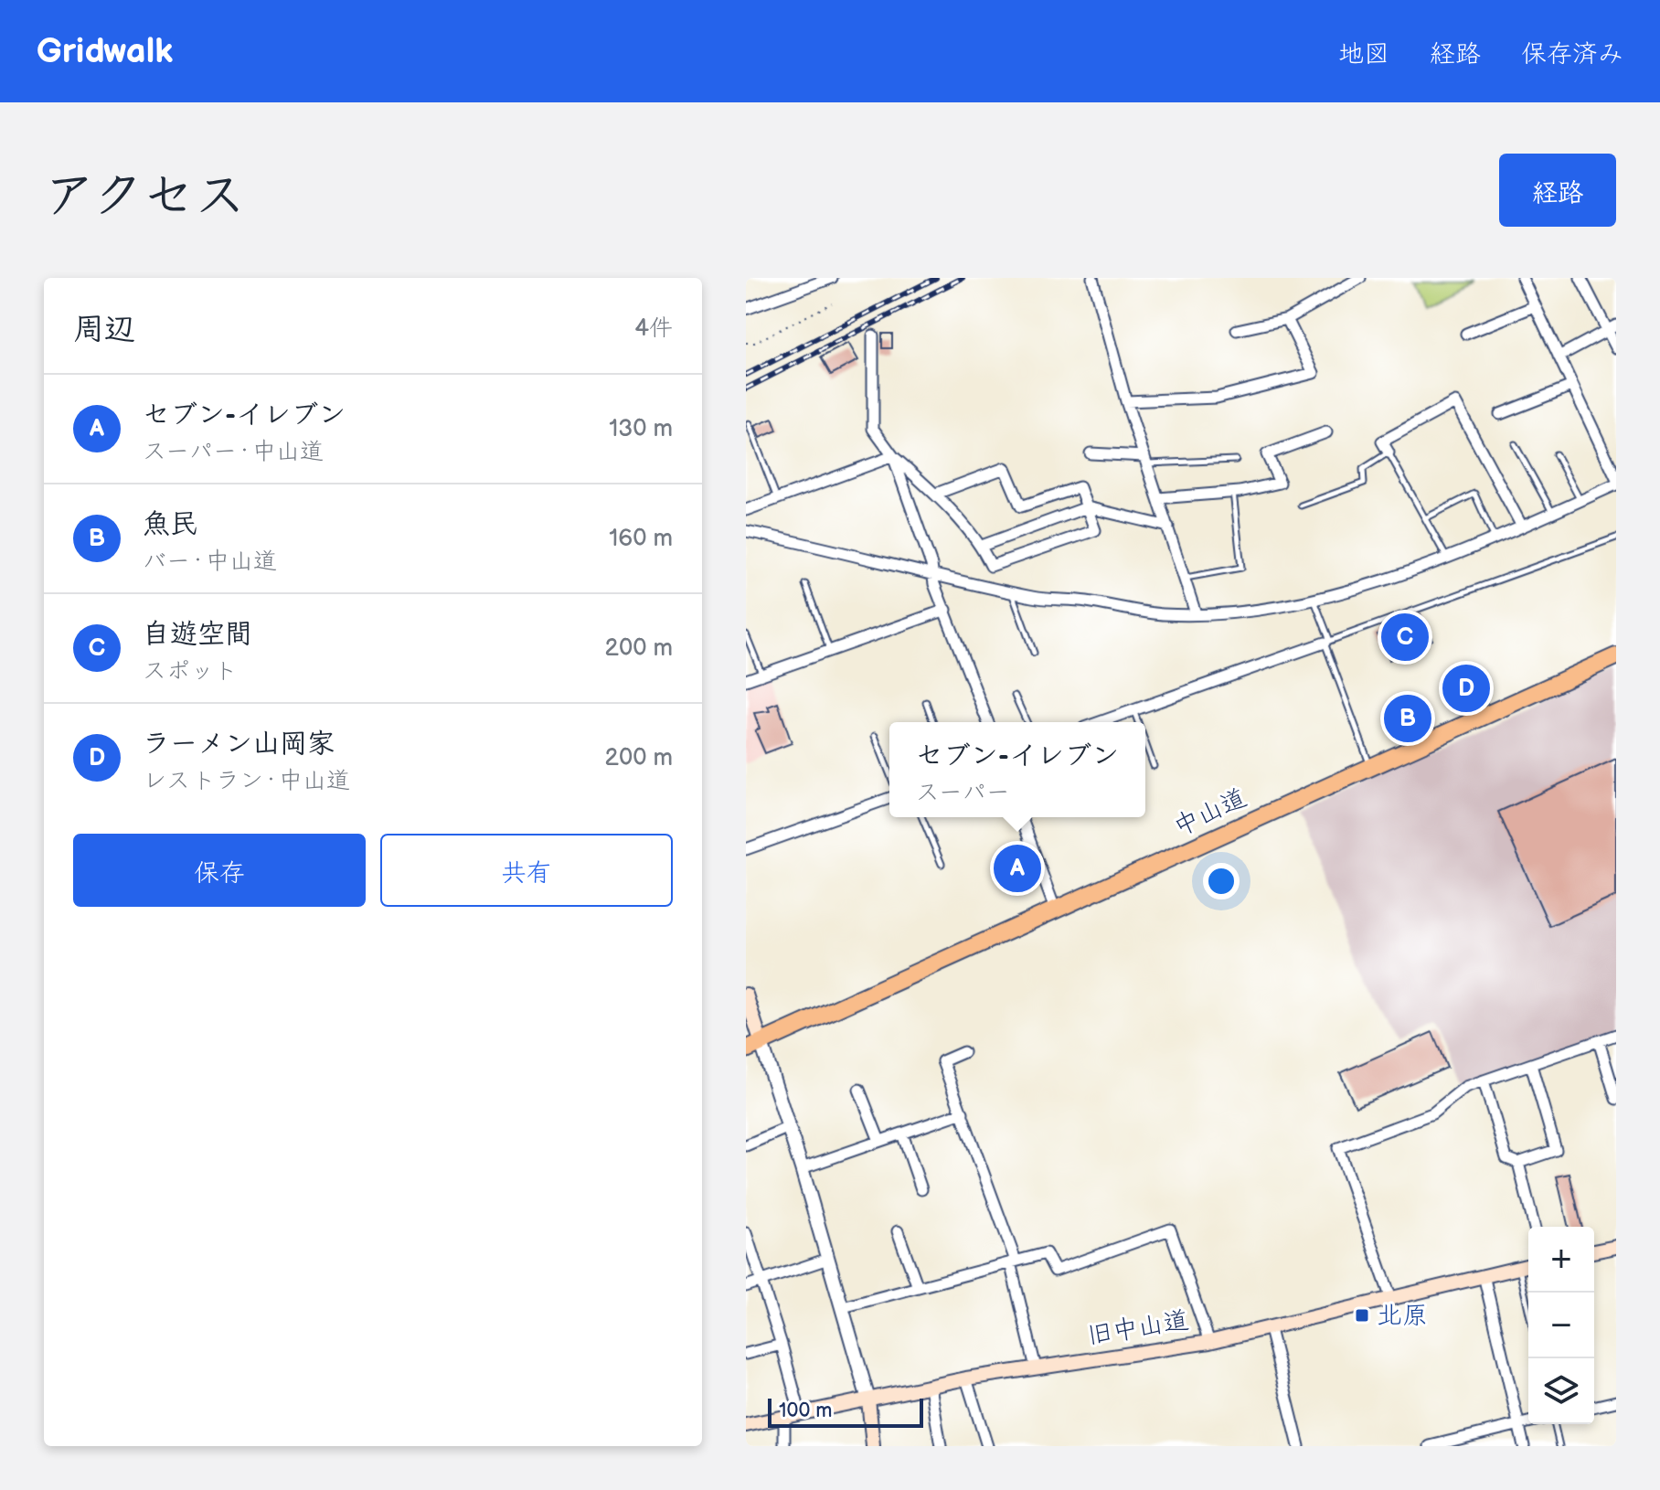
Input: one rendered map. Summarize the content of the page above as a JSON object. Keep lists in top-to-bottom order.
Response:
{
  "streets": {
    "highway": ["中山道"],
    "main road": ["旧中山道"]
  },
  "places": {
    "transit": ["北原"]
  },
  "scale_bar": "100 m",
  "page": {
    "header": "Gridwalk",
    "nav": ["地図", "経路", "保存済み"],
    "title": "アクセス",
    "buttons": [
      "経路",
      ["保存", "共有"]
    ],
    "heading": ["周辺", "4件"],
    "list": [
      {
        "mark": "A",
        "name": "セブン-イレブン",
        "note": "スーパー · 中山道",
        "value": "130 m"
      },
      {
        "mark": "B",
        "name": "魚民",
        "note": "バー · 中山道",
        "value": "160 m"
      },
      {
        "mark": "C",
        "name": "自遊空間",
        "note": "スポット",
        "value": "200 m"
      },
      {
        "mark": "D",
        "name": "ラーメン山岡家",
        "note": "レストラン · 中山道",
        "value": "200 m"
      }
    ],
    "pins": [
      "C",
      "D",
      "B",
      "A"
    ],
    "popup": ["セブン-イレブン", "スーパー"],
    "map_buttons": ["+", "−"],
    "scale": "100 m"
  }
}
